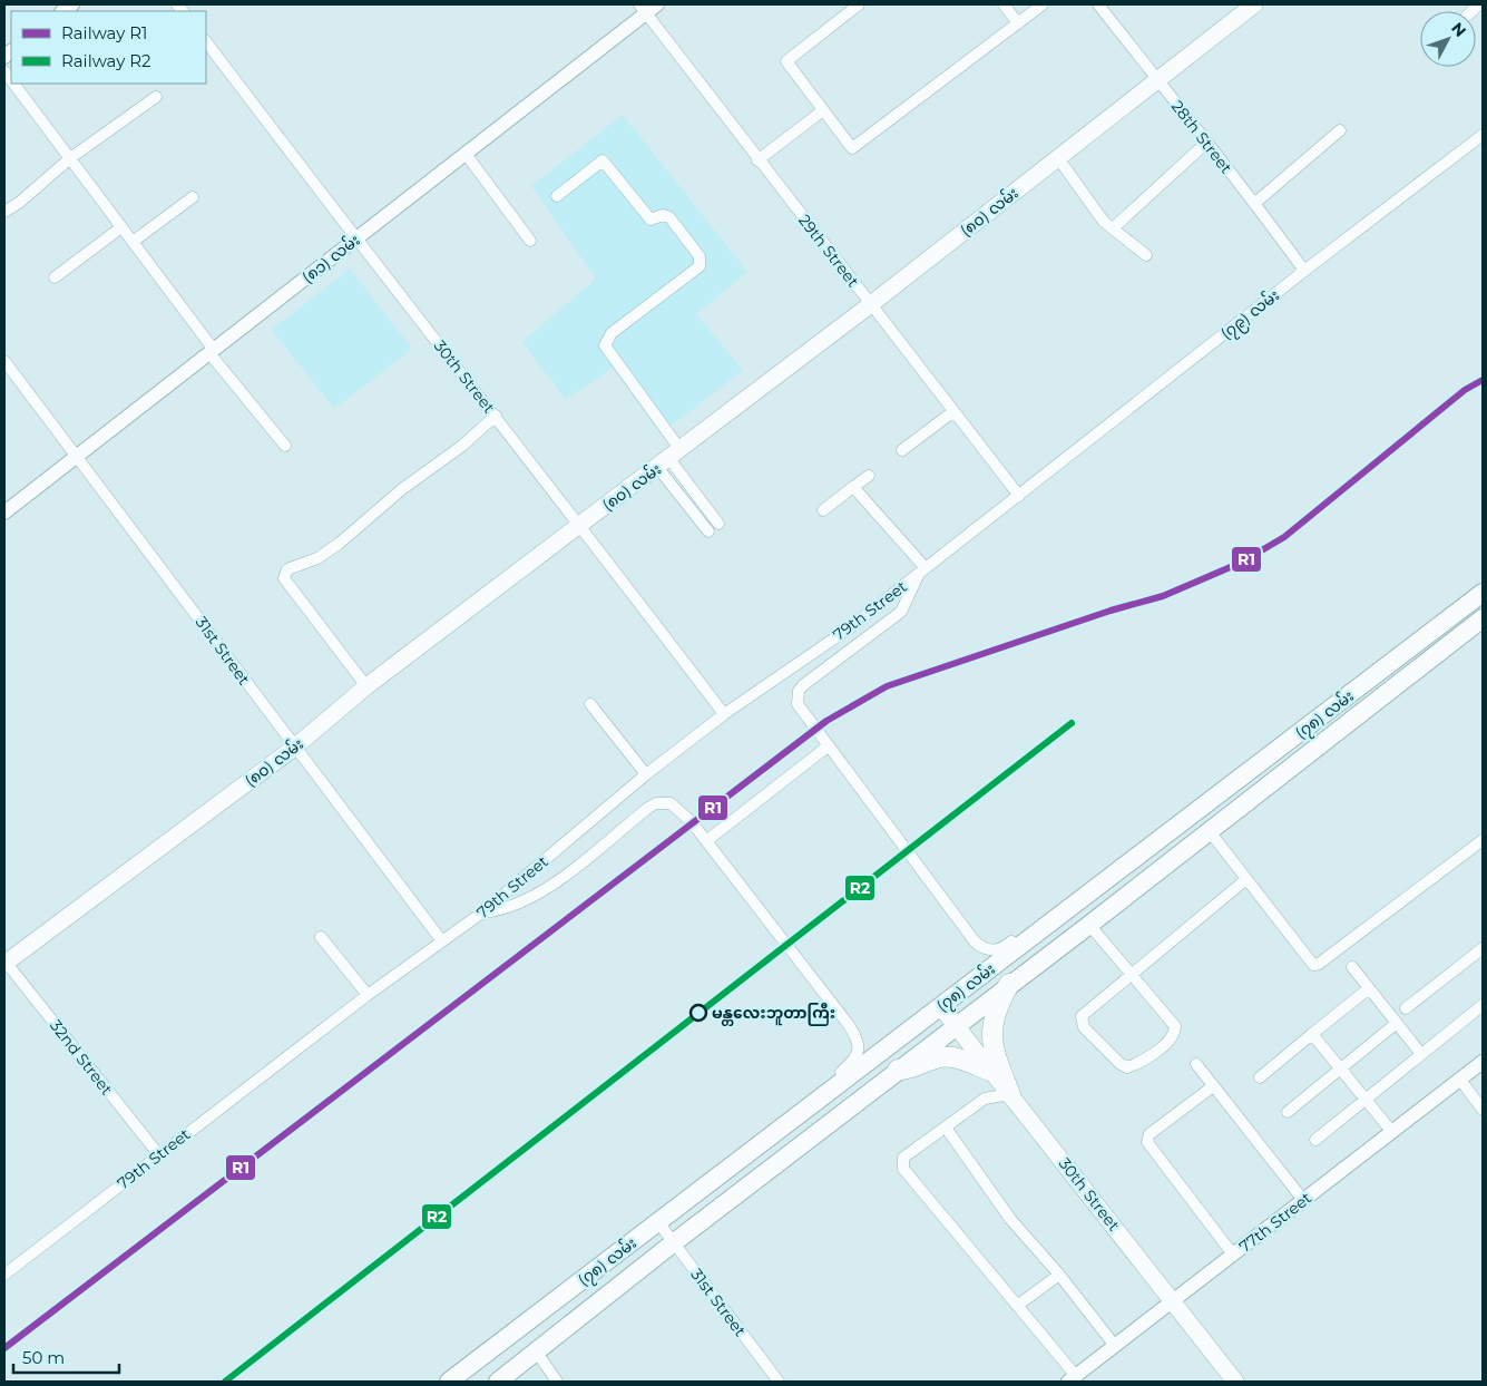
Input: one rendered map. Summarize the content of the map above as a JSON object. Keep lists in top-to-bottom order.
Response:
{
  "streets": {
    "main road": ["(၈၀) လမ်း", "30th Street", "(၇၈) လမ်း"],
    "street": [
      "28th Street",
      "29th Street",
      "(၈၁) လမ်း",
      "(၇၉) လမ်း",
      "79th Street",
      "31st Street",
      "32nd Street",
      "77th Street"
    ]
  },
  "crossings": [
    ["28th Street", "(၈၀) လမ်း"],
    ["28th Street", "(၇၉) လမ်း"],
    ["(၈၀) လမ်း", "29th Street"],
    ["(၈၀) လမ်း", "30th Street"],
    ["(၈၀) လမ်း", "31st Street"],
    ["(၈၀) လမ်း", "32nd Street"],
    ["29th Street", "(၈၁) လမ်း"],
    ["29th Street", "(၇၉) လမ်း"],
    ["29th Street", "79th Street"],
    ["(၈၁) လမ်း", "30th Street"],
    ["(၈၁) လမ်း", "31st Street"],
    ["(၇၉) လမ်း", "79th Street"],
    ["30th Street", "79th Street"],
    ["30th Street", "(၇၈) လမ်း"],
    ["30th Street", "77th Street"],
    ["79th Street", "31st Street"],
    ["79th Street", "32nd Street"],
    ["31st Street", "(၇၈) လမ်း"]
  ],
  "places": ["မန္တလေးဘူတာကြီး"],
  "lines": ["rail line R1", "rail line R2"],
  "legend": ["Railway R1", "Railway R2"],
  "scale_bar": "50 m",
  "north": "top right"
}
